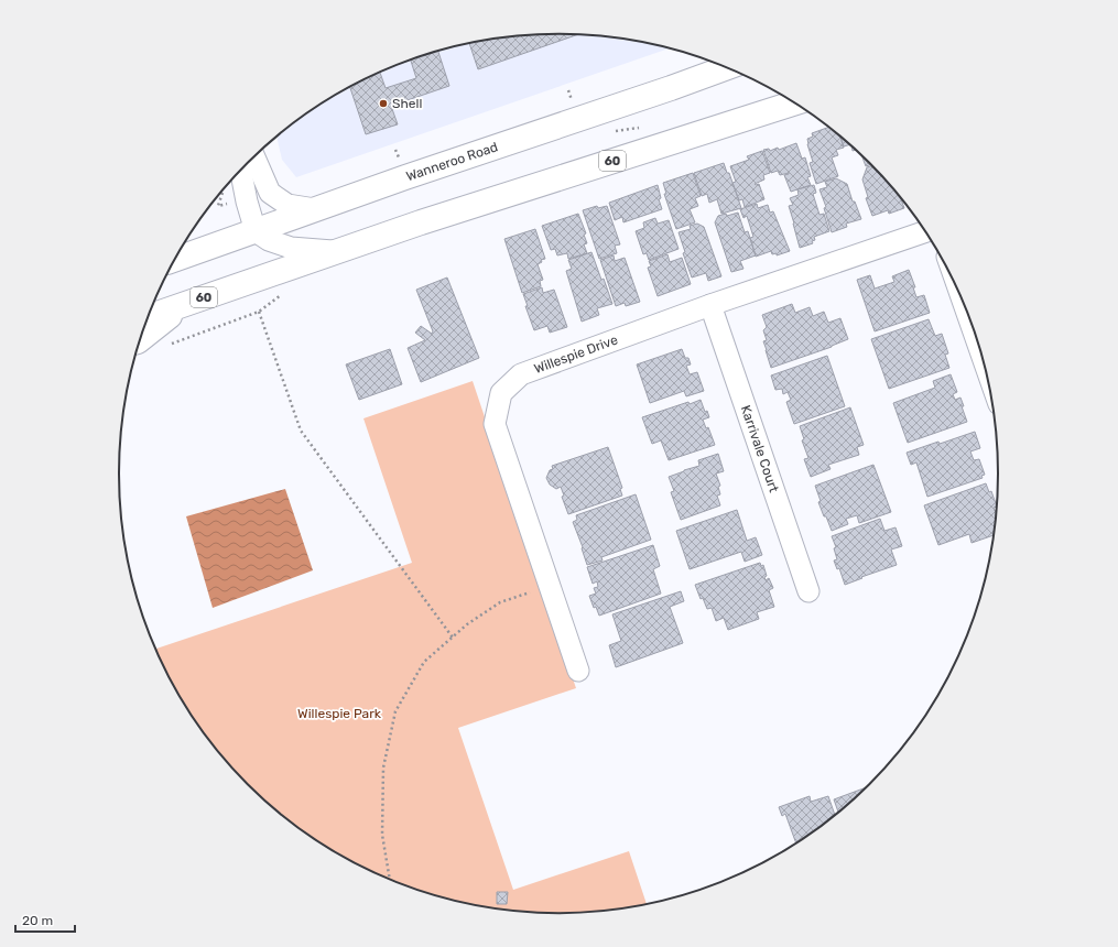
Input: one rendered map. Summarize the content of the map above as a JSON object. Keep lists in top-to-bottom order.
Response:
{
  "streets": {
    "highway": ["60", "Wanneroo Road"],
    "street": ["Willespie Drive", "Karrivale Court"]
  },
  "crossings": [
    ["Willespie Drive", "Karrivale Court"]
  ],
  "parks": ["Willespie Park"],
  "places": ["Shell"],
  "scale_bar": "20 m"
}
